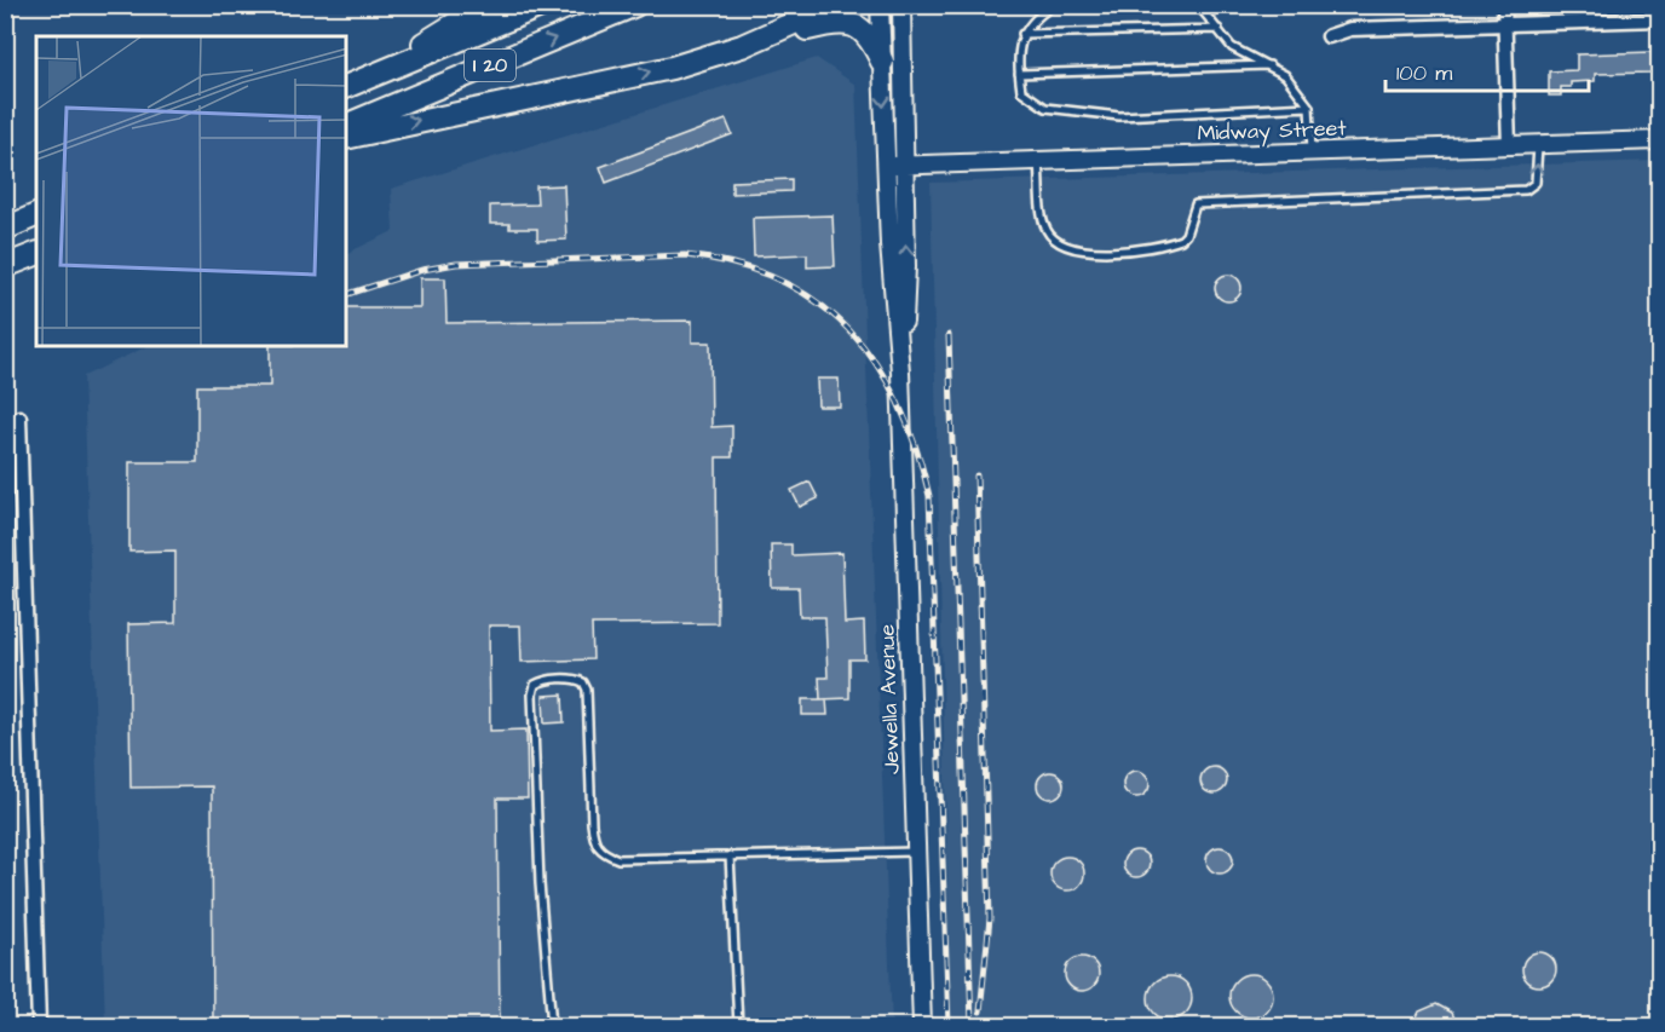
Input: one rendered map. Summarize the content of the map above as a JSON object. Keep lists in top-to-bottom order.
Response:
{
  "streets": {
    "highway": ["I 20"],
    "main road": ["Midway Street", "Jewella Avenue"]
  },
  "crossings": [
    ["Midway Street", "Jewella Avenue"]
  ],
  "scale_bar": "100 m"
}
